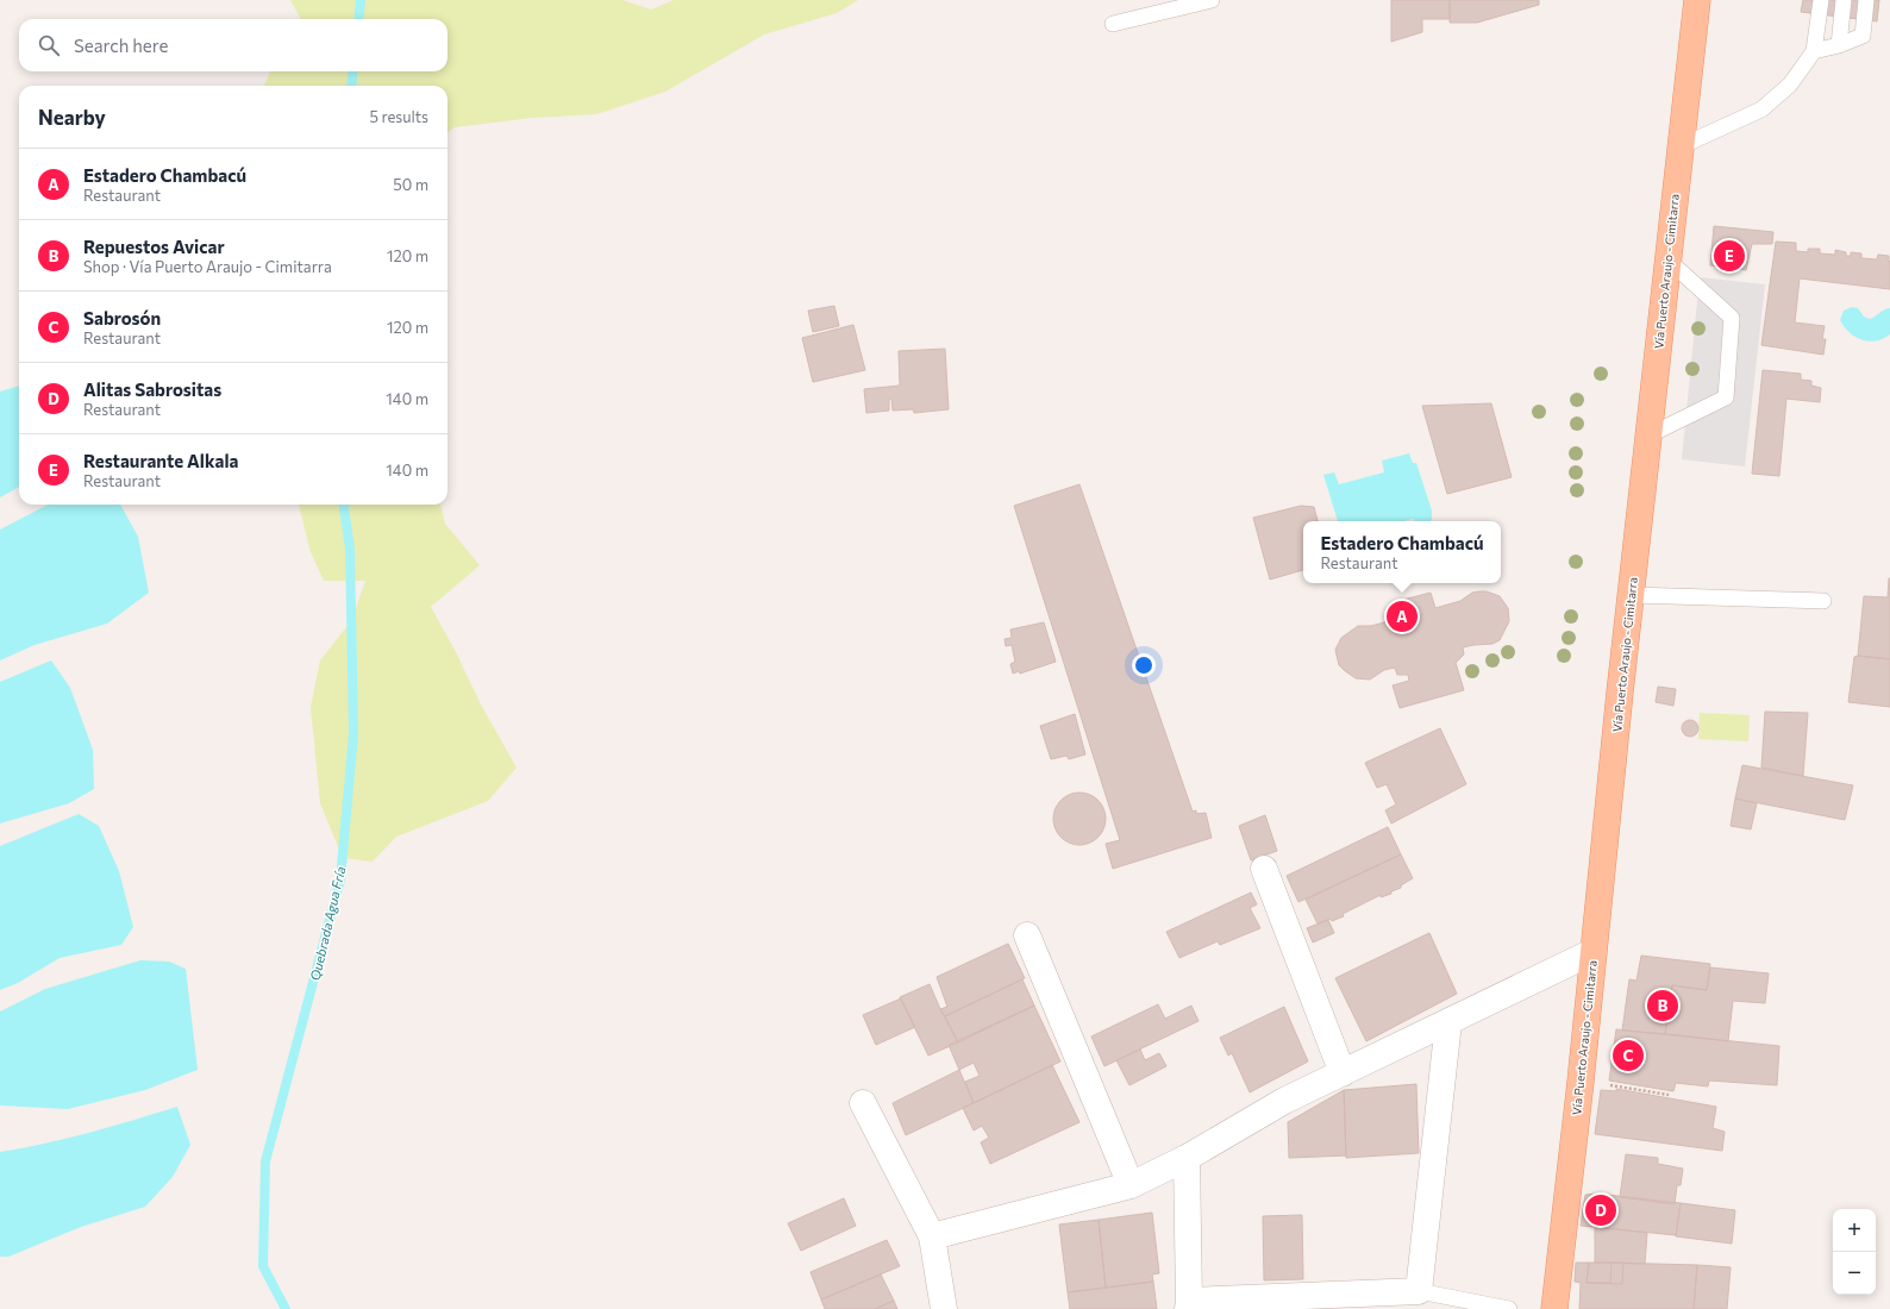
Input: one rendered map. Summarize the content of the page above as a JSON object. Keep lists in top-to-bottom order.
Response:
{
  "streets": {
    "main road": ["Vía Puerto Araujo - Cimitarra"]
  },
  "water": ["Quebrada Agua Fría"],
  "page": {
    "search": "Search here",
    "heading": ["Nearby", "5 results"],
    "list": [
      {
        "mark": "A",
        "name": "Estadero Chambacú",
        "note": "Restaurant",
        "value": "50 m"
      },
      {
        "mark": "B",
        "name": "Repuestos Avicar",
        "note": "Shop · Vía Puerto Araujo - Cimitarra",
        "value": "120 m"
      },
      {
        "mark": "C",
        "name": "Sabrosón",
        "note": "Restaurant",
        "value": "120 m"
      },
      {
        "mark": "D",
        "name": "Alitas Sabrositas",
        "note": "Restaurant",
        "value": "140 m"
      },
      {
        "mark": "E",
        "name": "Restaurante Alkala",
        "note": "Restaurant",
        "value": "140 m"
      }
    ],
    "pins": [
      "E",
      "A",
      "B",
      "C",
      "D"
    ],
    "popup": ["Estadero Chambacú", "Restaurant"],
    "map_buttons": ["+", "−"]
  }
}
